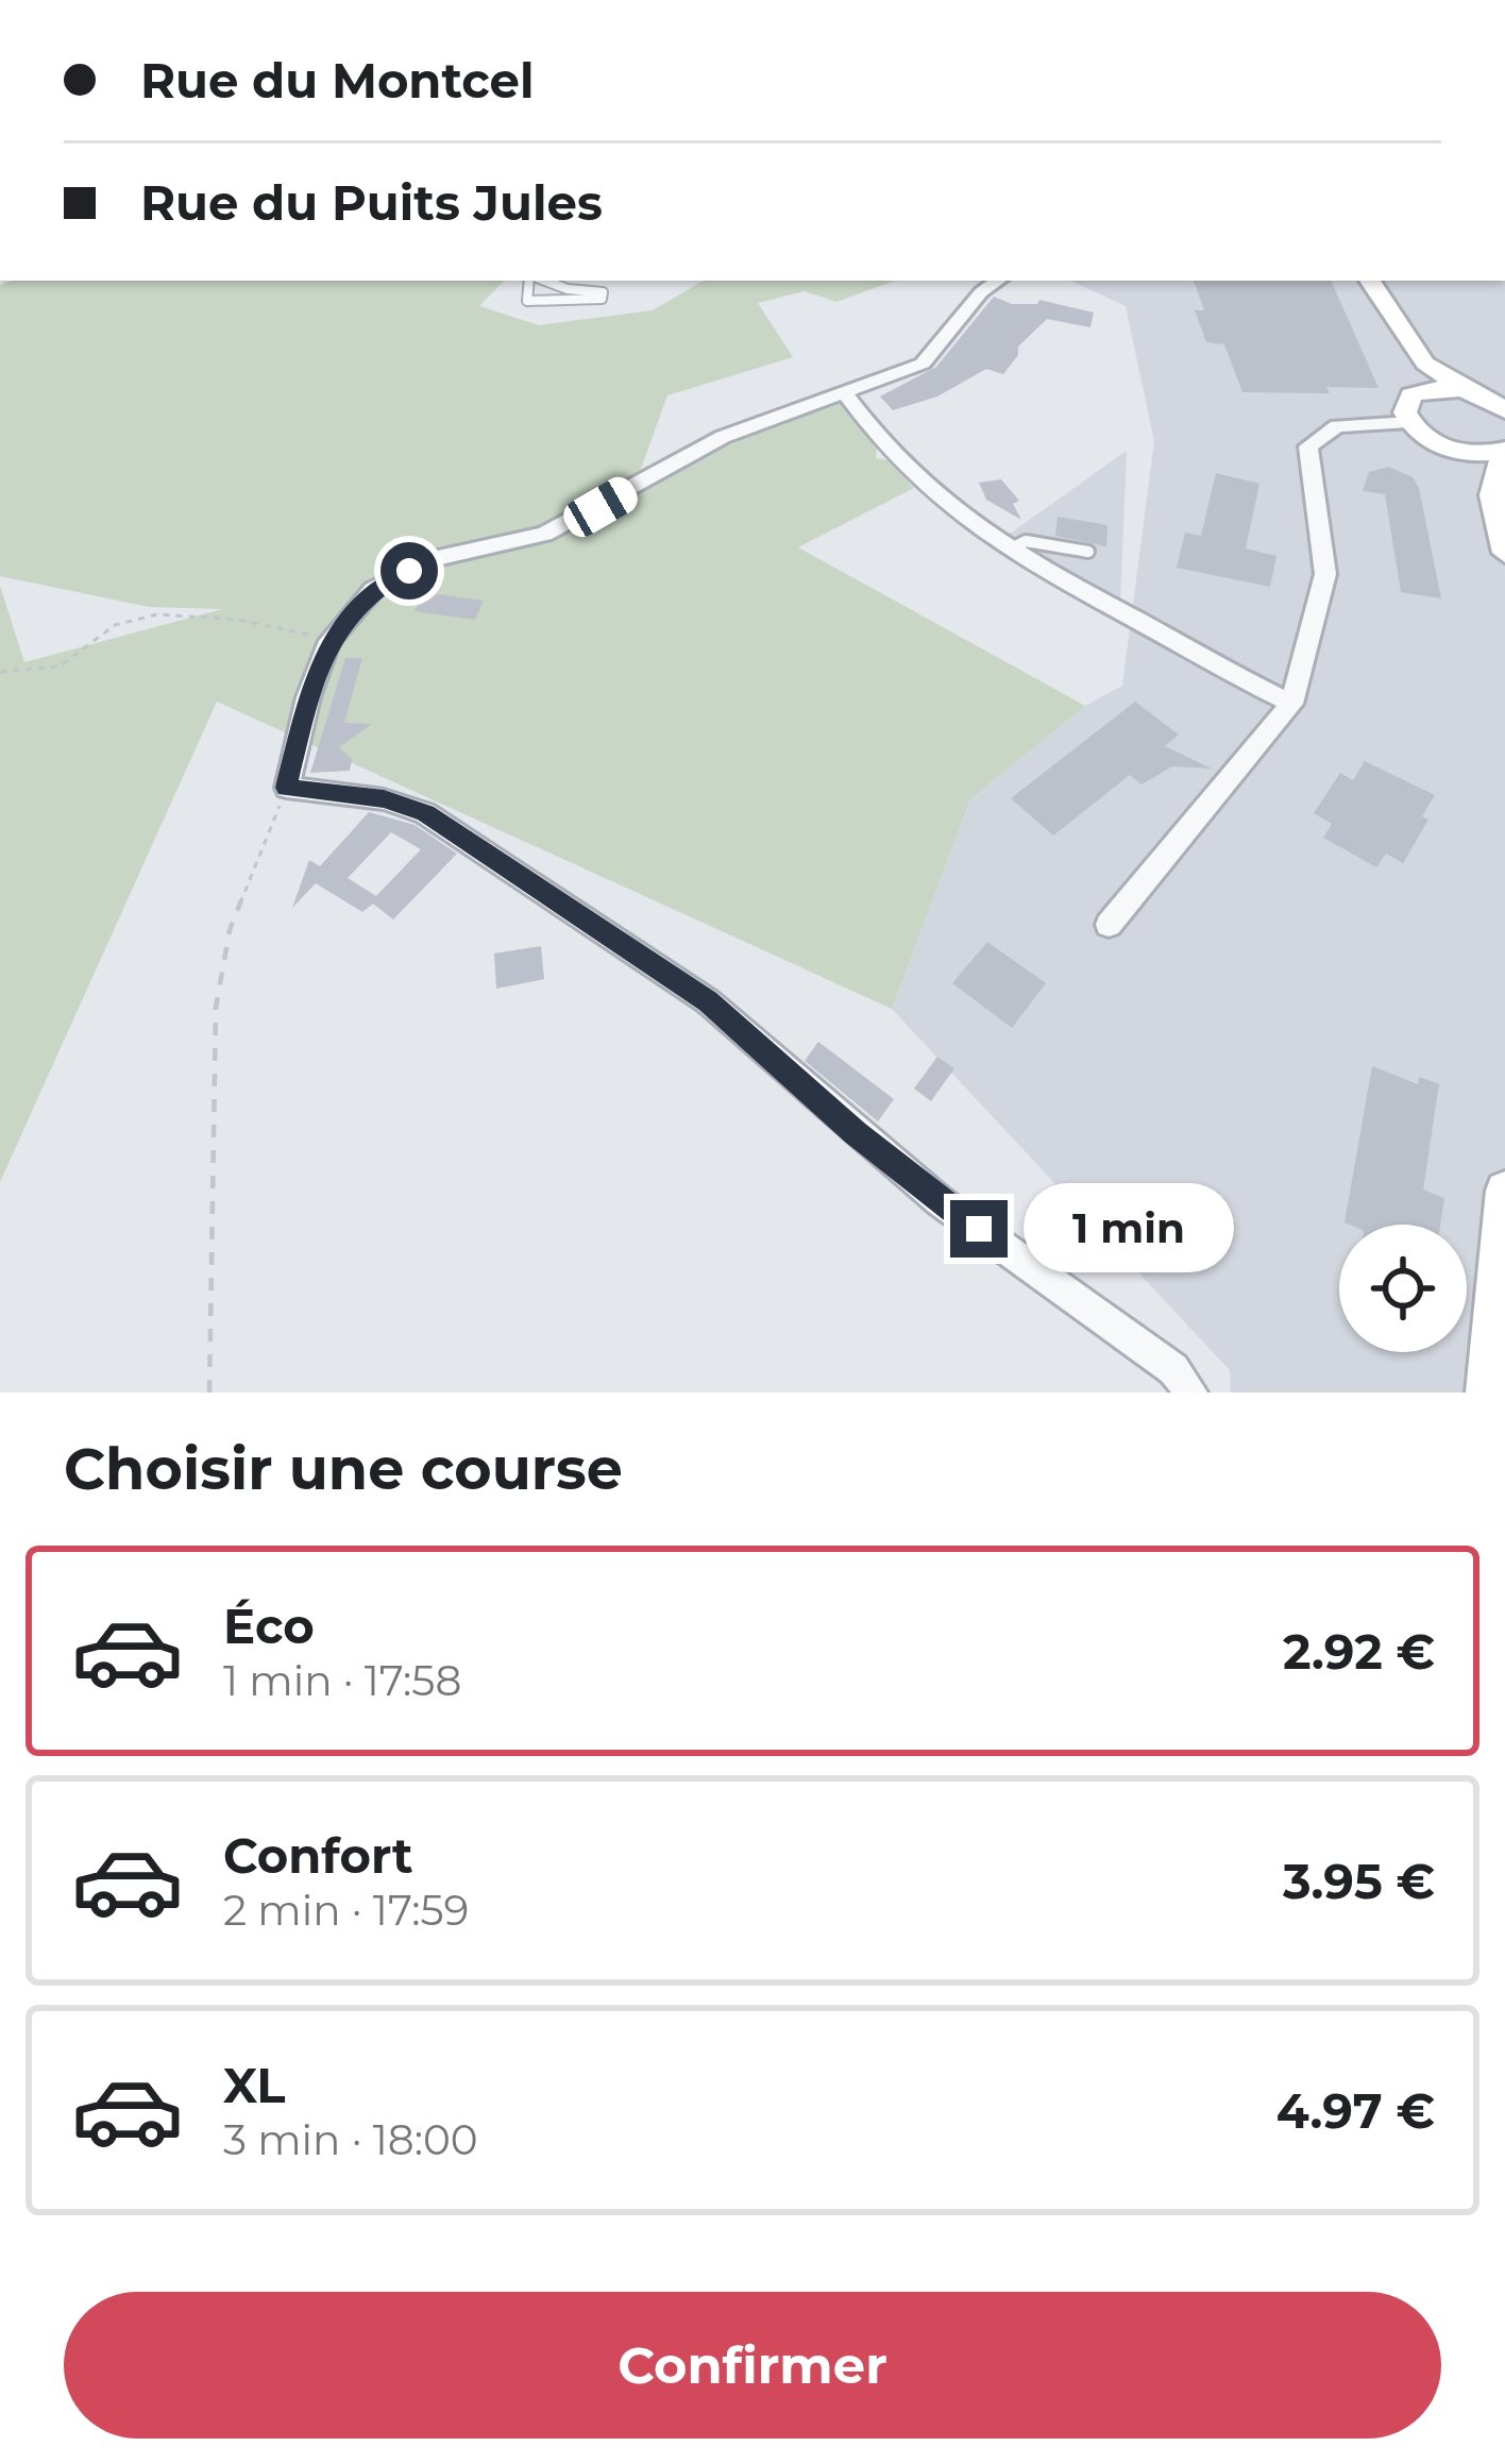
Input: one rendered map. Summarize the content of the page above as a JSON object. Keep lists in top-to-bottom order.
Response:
{
  "page": {
    "banner": ["Rue du Montcel", "Rue du Puits Jules"],
    "bubble": "1 min",
    "heading": "Choisir une course",
    "list": [
      {
        "name": "Éco",
        "note": "1 min · 17:58",
        "value": "2.92 €"
      },
      {
        "name": "Confort",
        "note": "2 min · 17:59",
        "value": "3.95 €"
      },
      {
        "name": "XL",
        "note": "3 min · 18:00",
        "value": "4.97 €"
      }
    ],
    "buttons": "Confirmer"
  }
}
